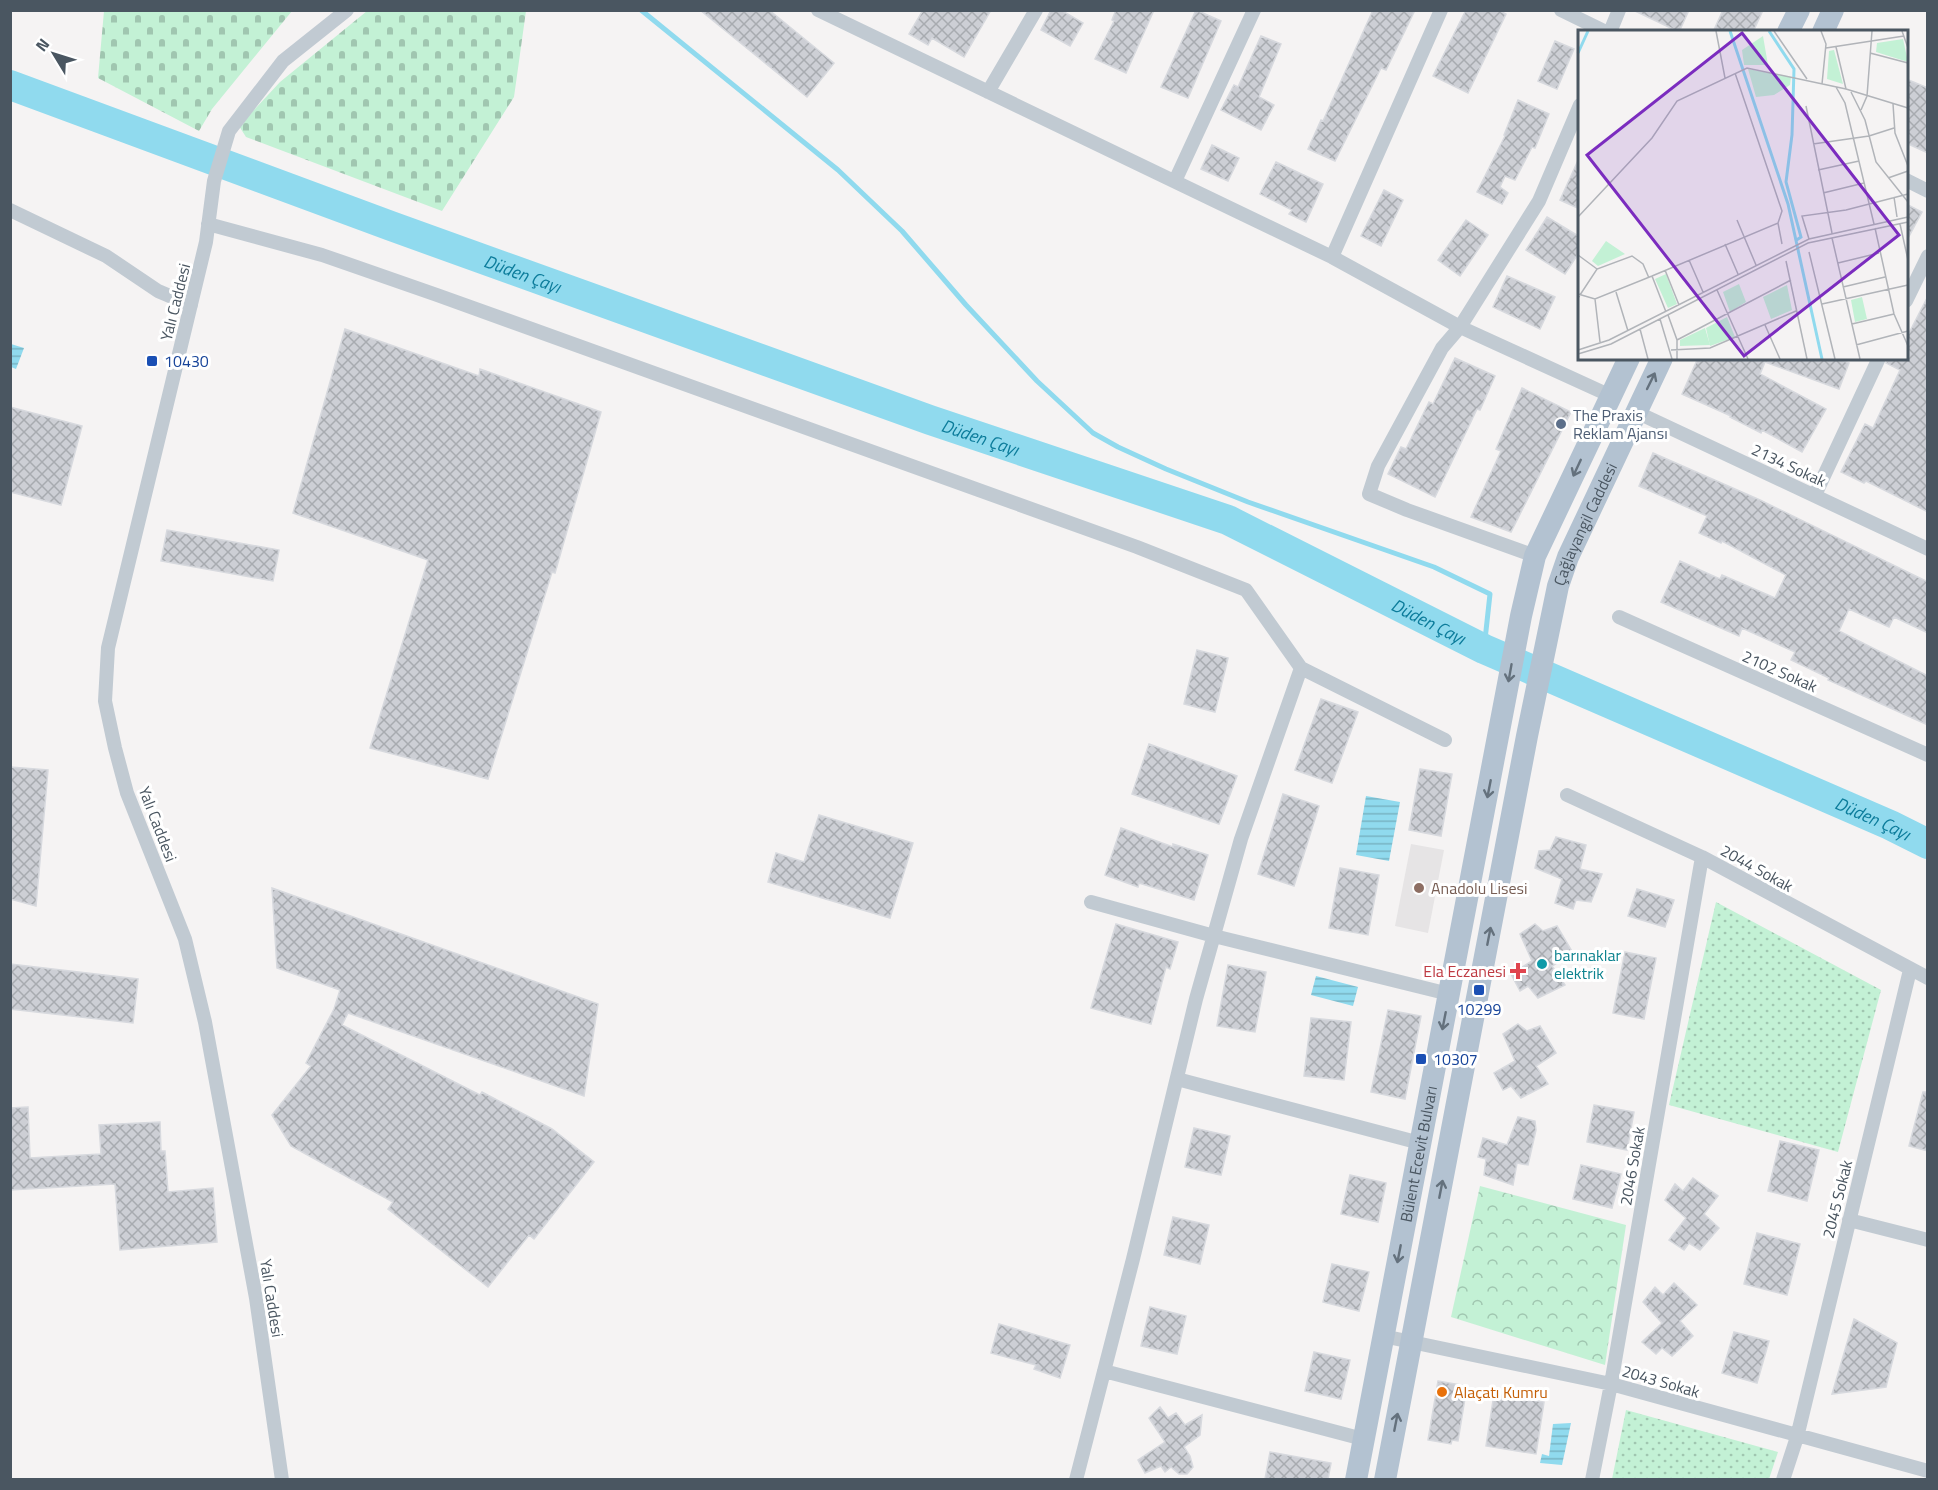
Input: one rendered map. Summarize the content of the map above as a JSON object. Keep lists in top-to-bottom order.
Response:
{
  "streets": {
    "main road": ["Çağlayangil Caddesi", "Bülent Ecevit Bulvarı"],
    "street": [
      "Yalı Caddesi",
      "2134 Sokak",
      "2102 Sokak",
      "2044 Sokak",
      "2046 Sokak",
      "2045 Sokak",
      "2043 Sokak"
    ]
  },
  "crossings": [
    ["2134 Sokak", "Çağlayangil Caddesi"],
    ["Çağlayangil Caddesi", "Bülent Ecevit Bulvarı"],
    ["2044 Sokak", "2046 Sokak"],
    ["2044 Sokak", "2045 Sokak"],
    ["Bülent Ecevit Bulvarı", "2043 Sokak"],
    ["2046 Sokak", "2043 Sokak"],
    ["2045 Sokak", "2043 Sokak"]
  ],
  "water": ["Düden Çayı"],
  "places": {
    "transit": ["10430", "10299", "10307"],
    "other": [
      "The Praxis Reklam Ajansı",
      "Anadolu Lisesi",
      "barınaklar elektrik",
      "Alaçatı Kumru"
    ],
    "health": ["Ela Eczanesi"]
  },
  "north": "top left"
}
